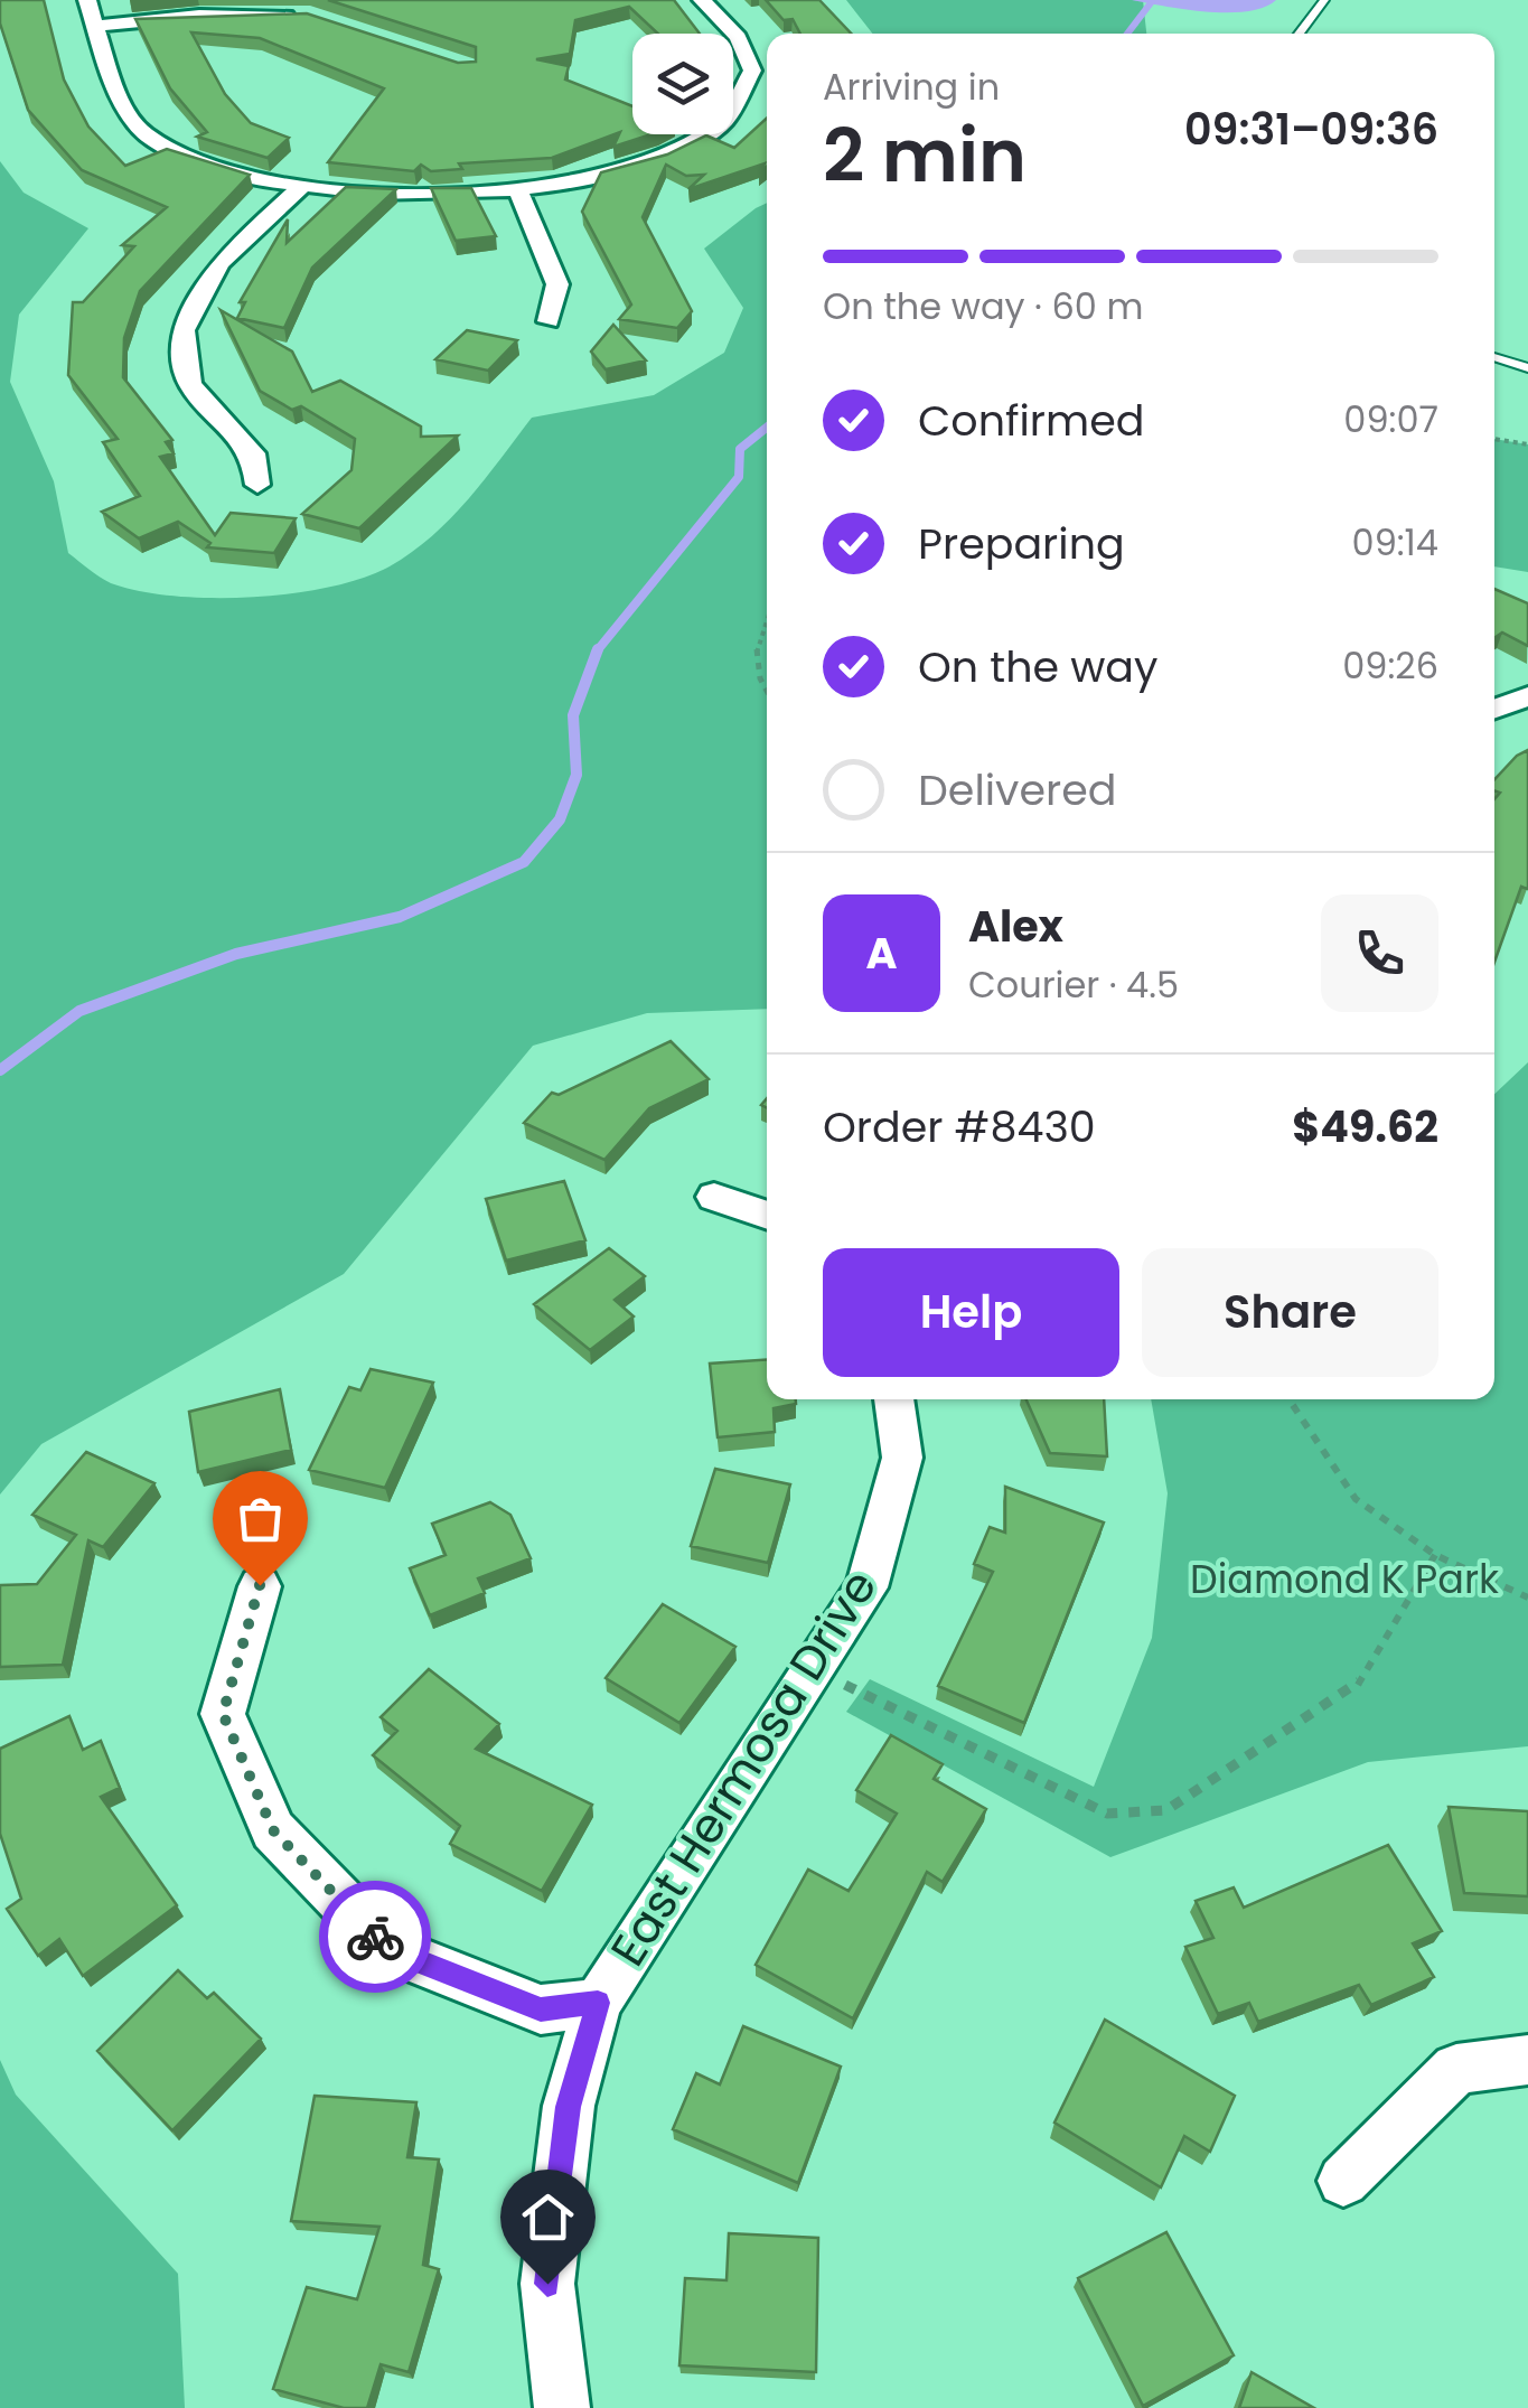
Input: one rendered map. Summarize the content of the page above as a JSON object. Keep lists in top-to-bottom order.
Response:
{
  "streets": {
    "street": ["East Hermosa Drive"]
  },
  "parks": ["Diamond K Park"],
  "page": {
    "heading": ["2 min", "Arriving in", "09:31–09:36"],
    "panel": [
      "Alex",
      "Courier · 4.5",
      "Order #8430",
      "$49.62"
    ],
    "bar": "On the way · 60 m",
    "list": [
      ["Confirmed", "09:07"],
      ["Preparing", "09:14"],
      ["On the way", "09:26"],
      "Delivered"
    ],
    "round": "A",
    "buttons": ["Help", "Share"]
  }
}
